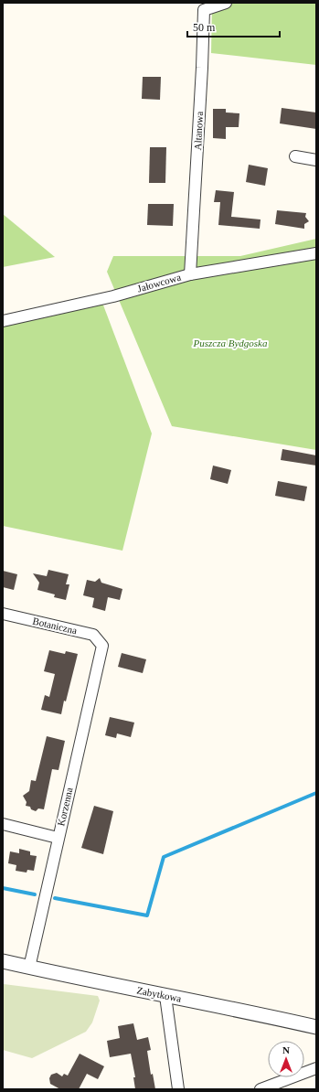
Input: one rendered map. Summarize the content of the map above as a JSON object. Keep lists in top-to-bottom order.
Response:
{
  "streets": {
    "street": [
      "Altanowa",
      "Jałowcowa",
      "Botaniczna",
      "Korzenna",
      "Zabytkowa"
    ]
  },
  "crossings": [
    ["Altanowa", "Jałowcowa"],
    ["Botaniczna", "Korzenna"],
    ["Korzenna", "Zabytkowa"]
  ],
  "parks": ["Puszcza Bydgoska"],
  "scale_bar": "50 m",
  "north": "top"
}
